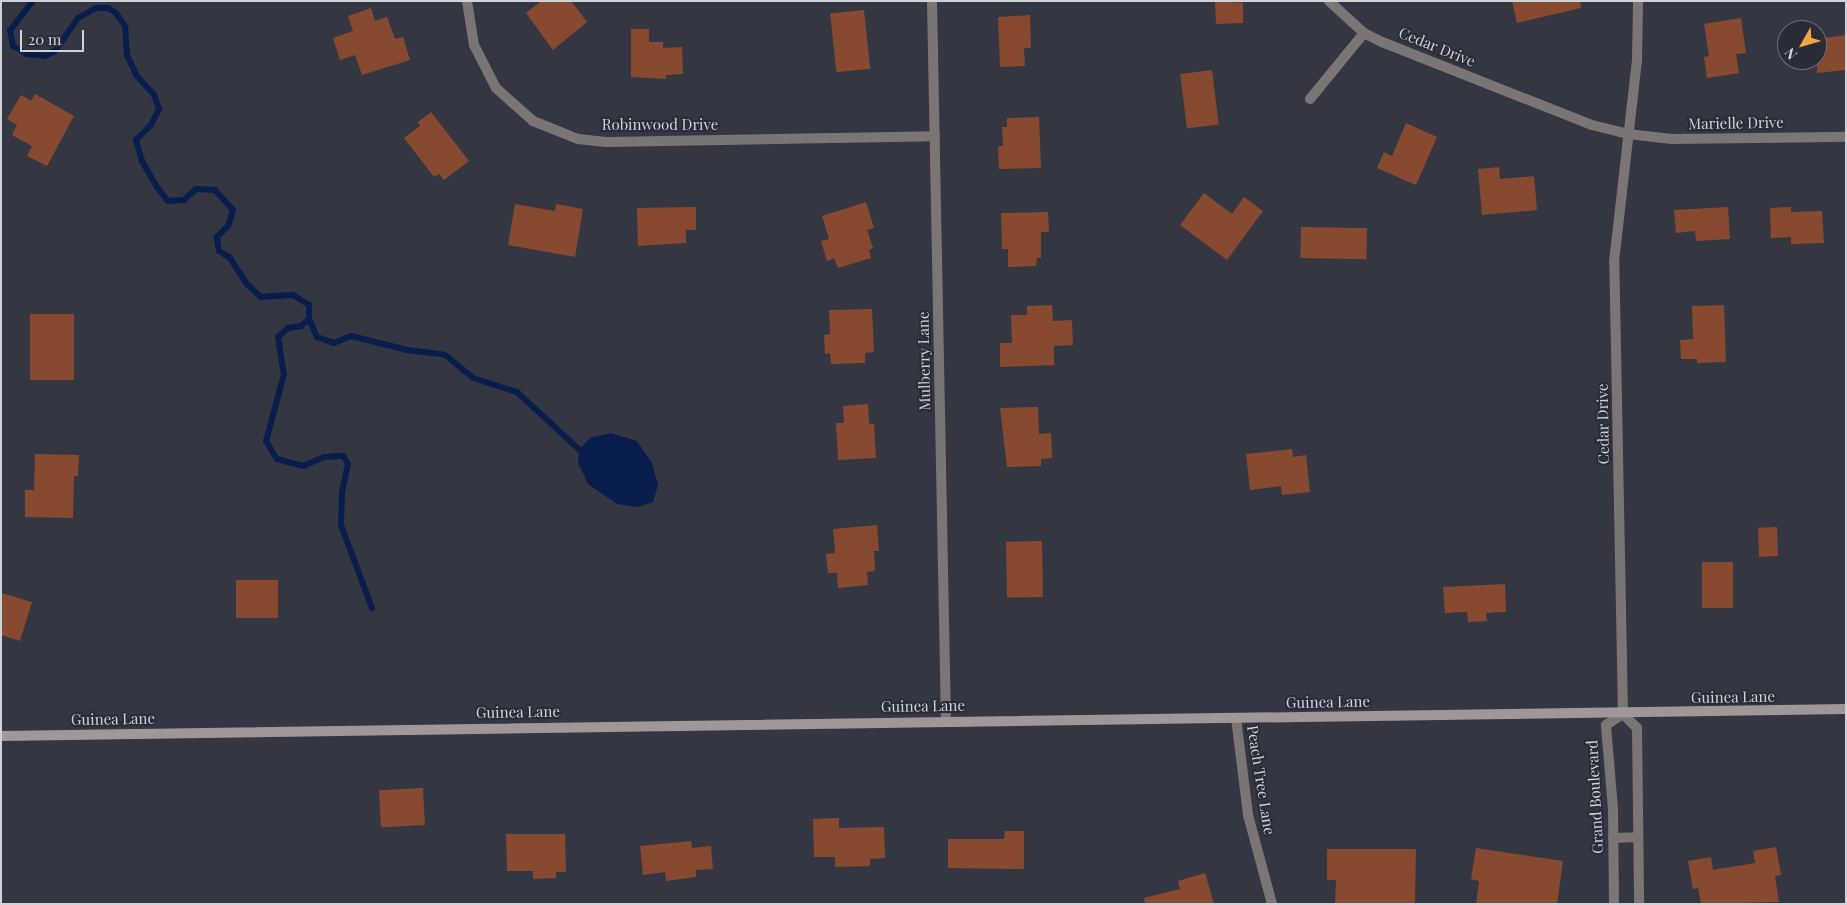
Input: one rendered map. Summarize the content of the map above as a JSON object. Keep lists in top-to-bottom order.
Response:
{
  "streets": {
    "street": [
      "Cedar Drive",
      "Marielle Drive",
      "Robinwood Drive",
      "Mulberry Lane",
      "Guinea Lane",
      "Peach Tree Lane",
      "Grand Boulevard"
    ]
  },
  "crossings": [
    ["Cedar Drive", "Marielle Drive"],
    ["Cedar Drive", "Guinea Lane"],
    ["Cedar Drive", "Grand Boulevard"],
    ["Robinwood Drive", "Mulberry Lane"],
    ["Mulberry Lane", "Guinea Lane"],
    ["Guinea Lane", "Peach Tree Lane"],
    ["Guinea Lane", "Grand Boulevard"]
  ],
  "scale_bar": "20 m",
  "north": "bottom left"
}
